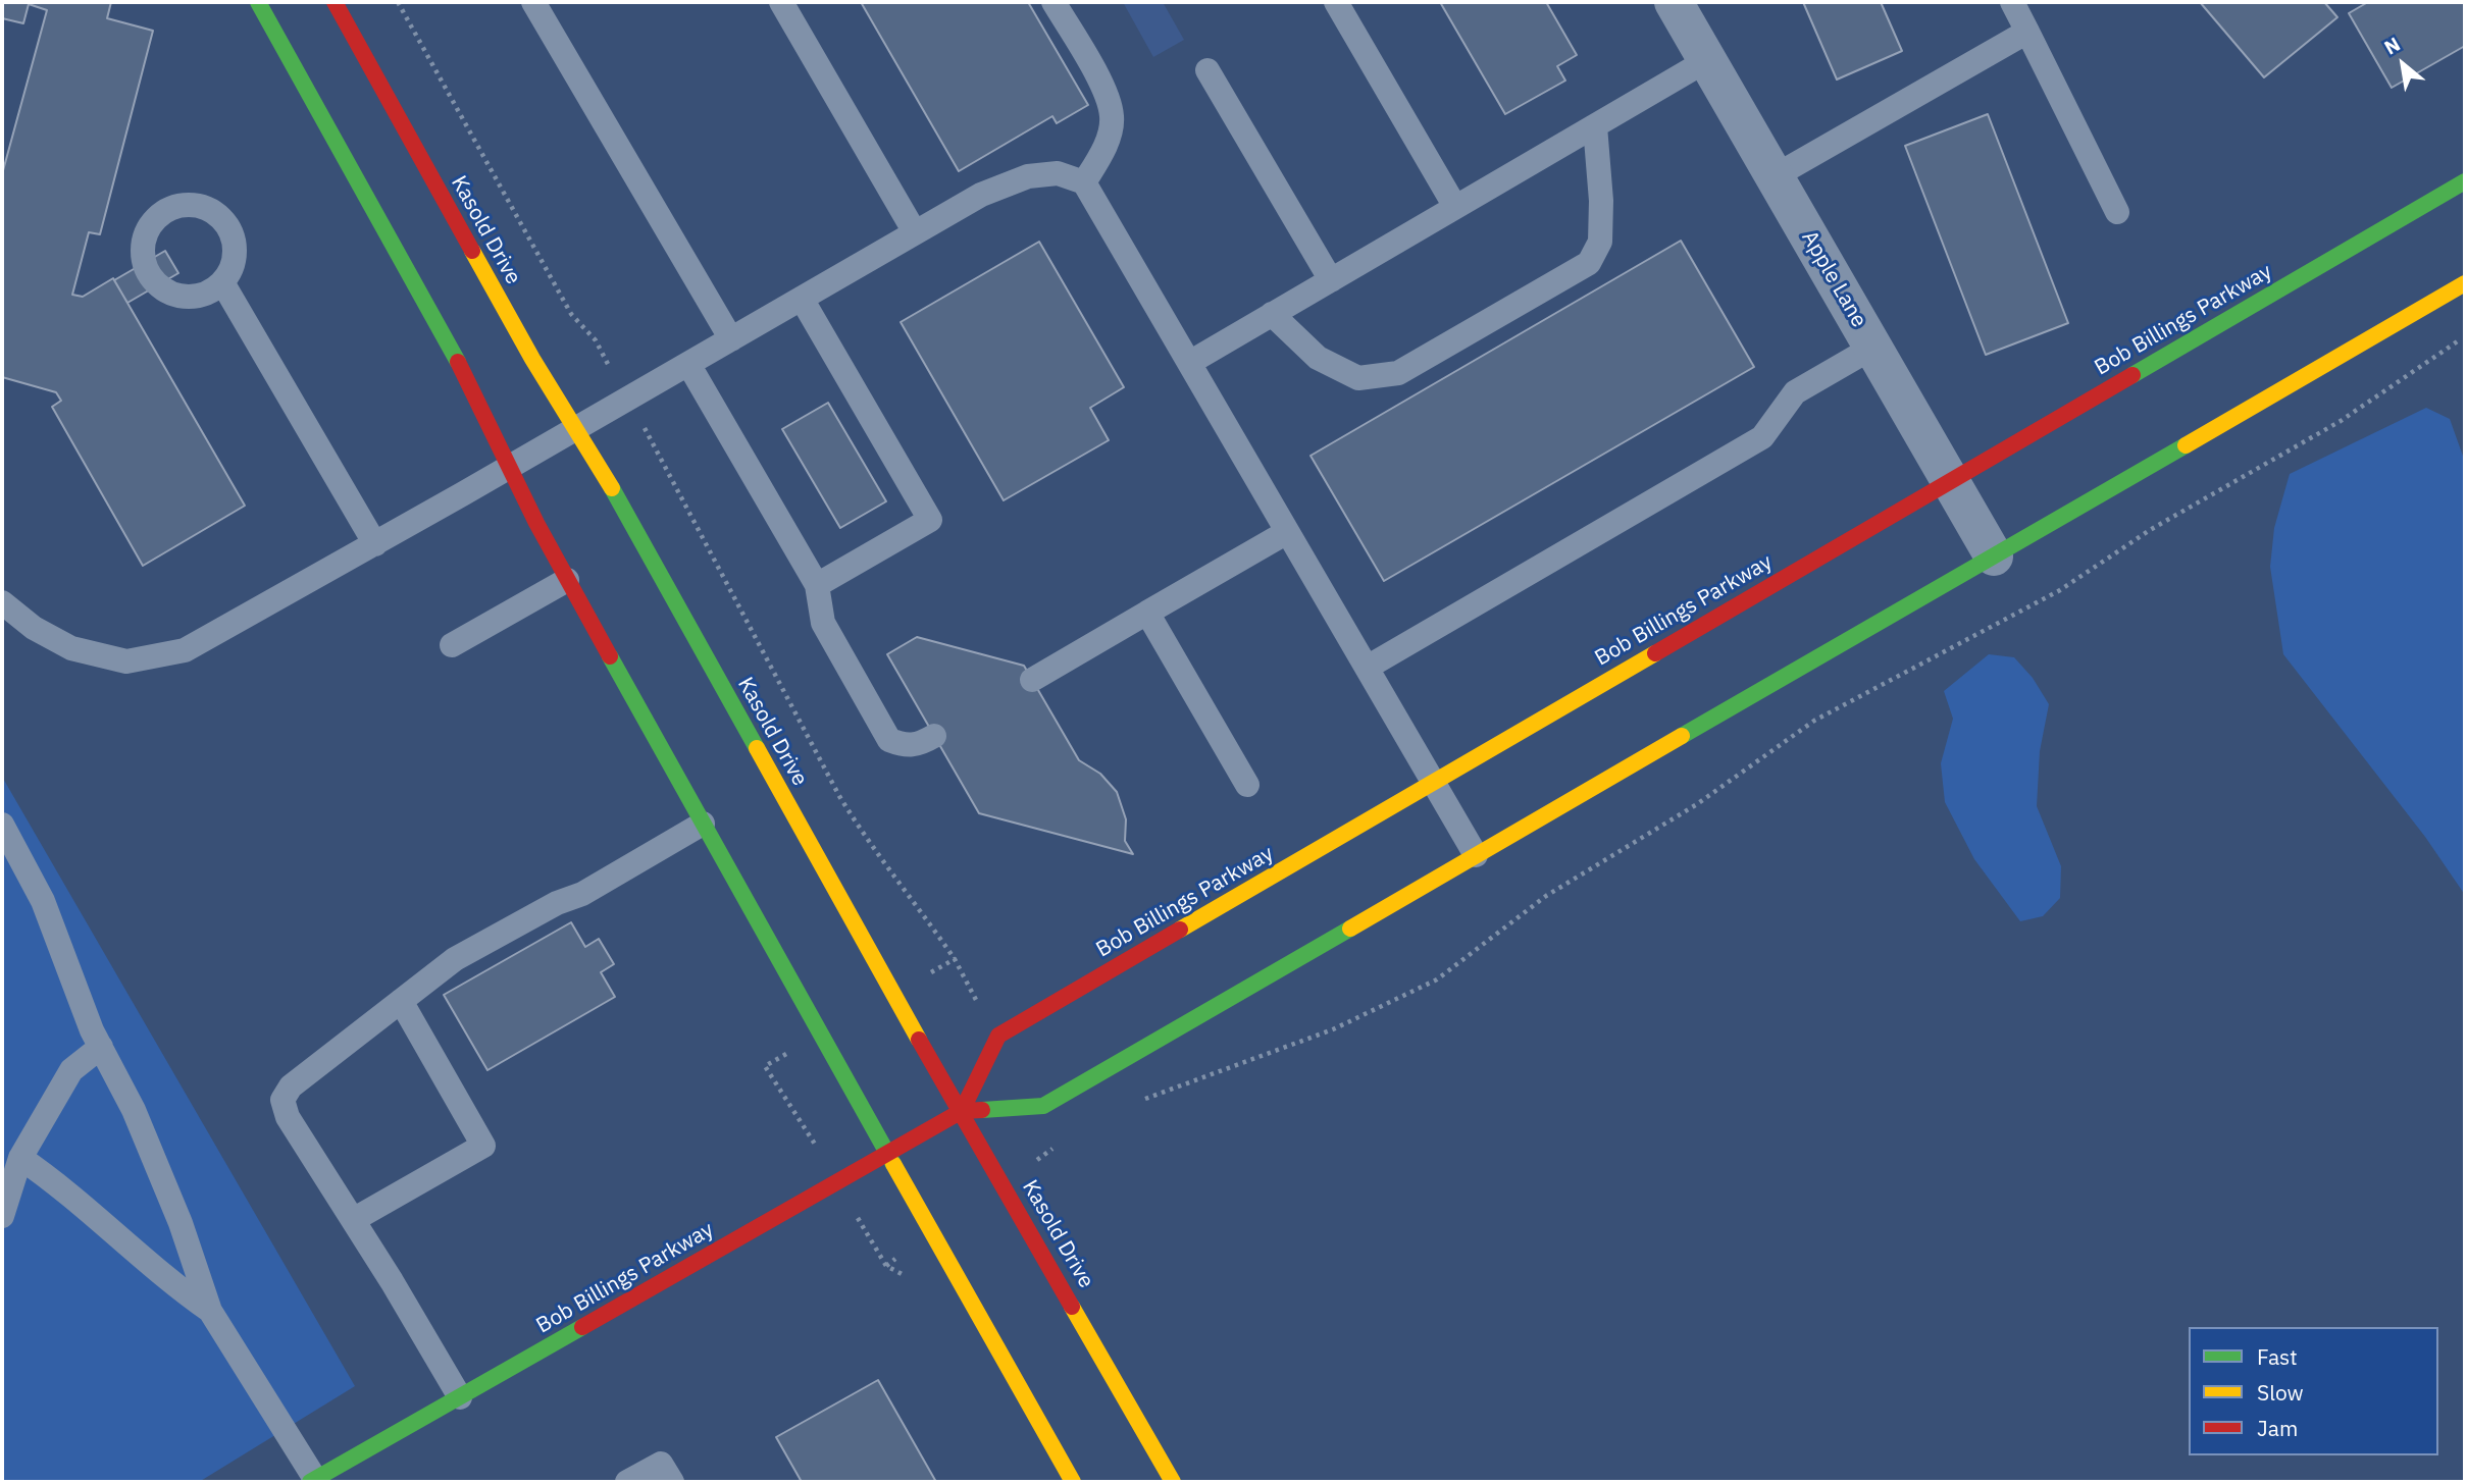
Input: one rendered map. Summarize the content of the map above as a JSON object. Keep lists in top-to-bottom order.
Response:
{
  "streets": {
    "main road": ["Kasold Drive", "Bob Billings Parkway"],
    "street": ["Apple Lane"]
  },
  "crossings": [
    ["Kasold Drive", "Bob Billings Parkway"],
    ["Apple Lane", "Bob Billings Parkway"]
  ],
  "legend": ["Fast", "Slow", "Jam"],
  "north": "top left"
}
